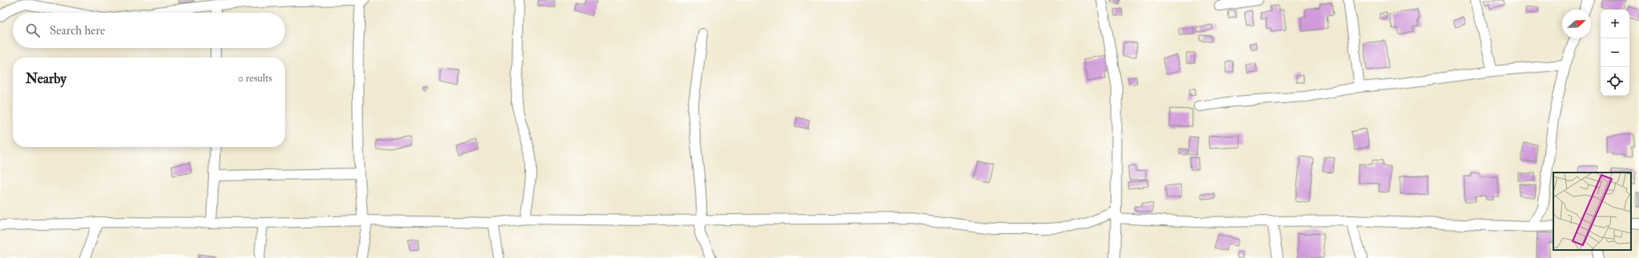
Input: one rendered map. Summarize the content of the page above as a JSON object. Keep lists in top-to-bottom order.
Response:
{
  "north": "top right",
  "page": {
    "map_buttons": ["+", "−"],
    "search": "Search here",
    "heading": ["Nearby", "0 results"]
  }
}
